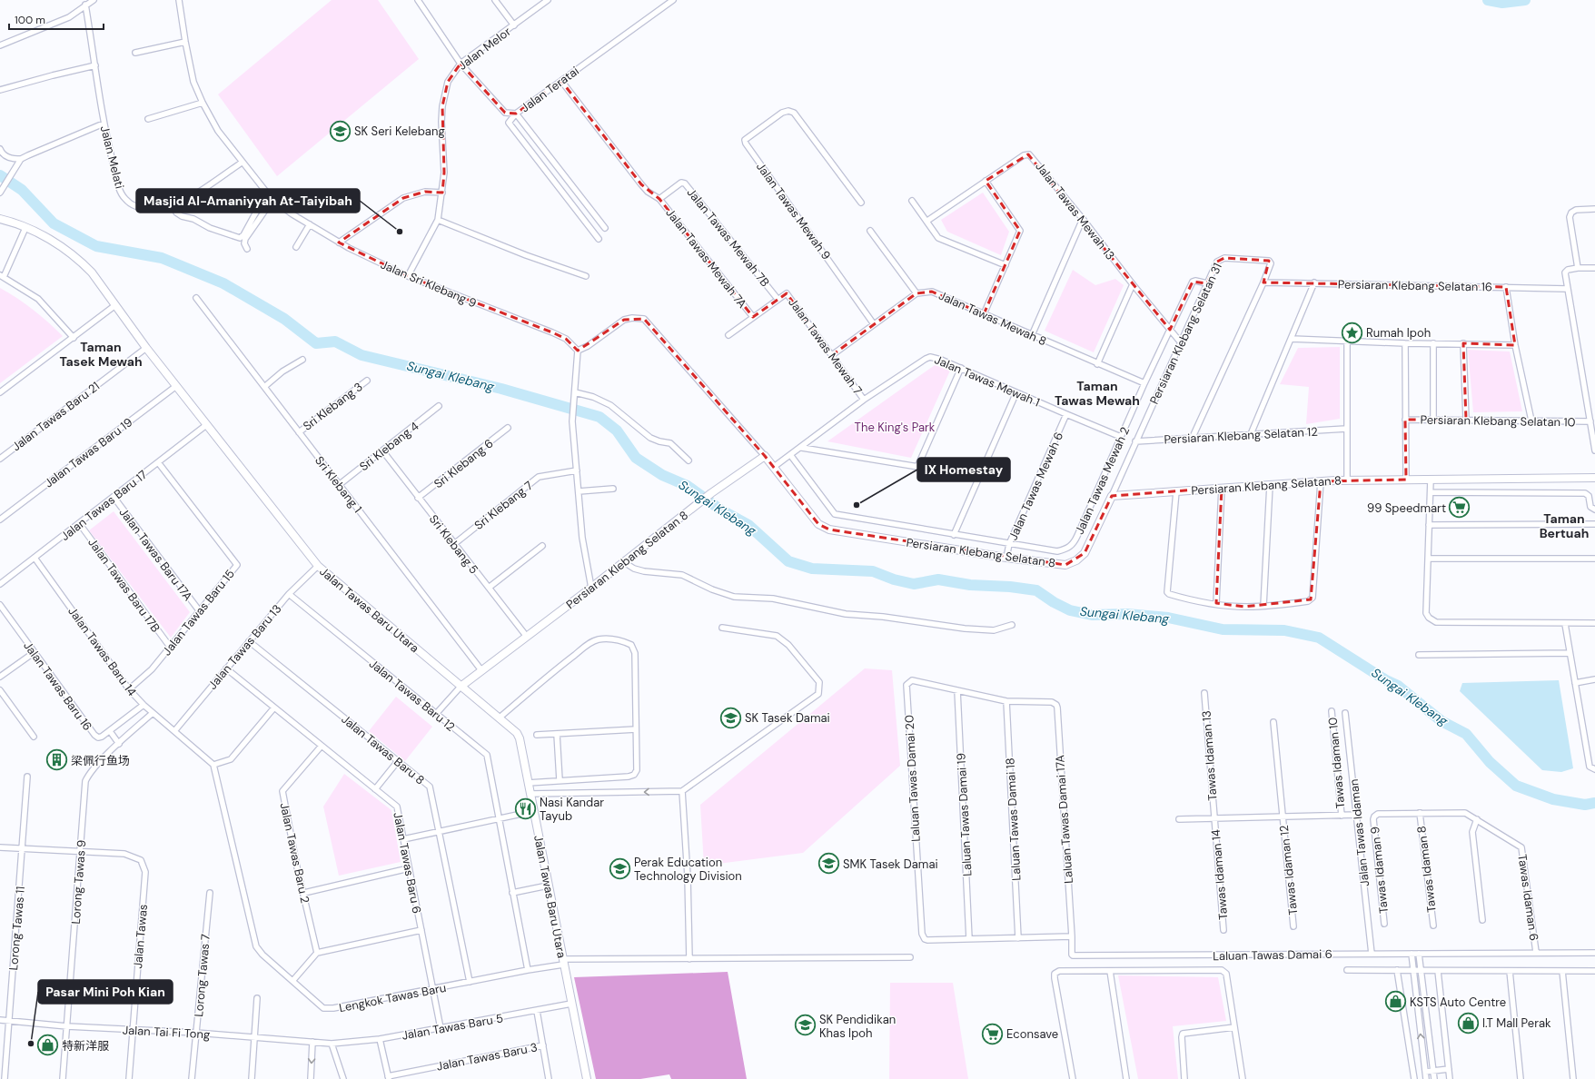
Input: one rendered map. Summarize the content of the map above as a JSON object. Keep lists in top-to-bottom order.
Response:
{
  "streets": {
    "street": [
      "Jalan Melor",
      "Jalan Teratai",
      "Jalan Melati",
      "Jalan Tawas Mewah 9",
      "Jalan Tawas Mewah 13",
      "Jalan Tawas Mewah 7B",
      "Jalan Tawas Mewah 7A",
      "Jalan Sri Klebang 9",
      "Persiaran Klebang Selatan 16",
      "Jalan Tawas Mewah 8",
      "Persiaran Klebang Selatan 31",
      "Jalan Tawas Mewah 7",
      "Jalan Tawas Mewah 1",
      "Sri Klebang 3",
      "Jalan Tawas Baru 21",
      "Persiaran Klebang Selatan 10",
      "Persiaran Klebang Selatan 12",
      "Sri Klebang 4",
      "Jalan Tawas Baru 19",
      "Sri Klebang 6",
      "Jalan Tawas Mewah 2",
      "Sri Klebang 1",
      "Persiaran Klebang Selatan 8",
      "Jalan Tawas Mewah 6",
      "Jalan Tawas Baru 17",
      "Sri Klebang 7",
      "Sri Klebang 5",
      "Jalan Tawas Baru 17A",
      "Jalan Tawas Baru 17B",
      "Jalan Tawas Baru Utara",
      "Jalan Tawas Baru 15",
      "Jalan Tawas Baru 13",
      "Jalan Tawas Baru 14",
      "Jalan Tawas Baru 16",
      "Jalan Tawas Baru 12",
      "Jalan Tawas Baru 8",
      "Tawas Idaman 13",
      "Tawas Idaman 10",
      "Laluan Tawas Damai 20",
      "Laluan Tawas Damai 19",
      "Laluan Tawas Damai 18",
      "Laluan Tawas Damai 17A",
      "Jalan Tawas Idaman",
      "Jalan Tawas Baru 2",
      "Jalan Tawas Baru 6",
      "Tawas Idaman 8",
      "Tawas Idaman 12",
      "Tawas Idaman 9",
      "Tawas Idaman 14",
      "Lorong Tawas 9",
      "Tawas Idaman 6",
      "Lorong Tawas 11",
      "Jalan Tawas",
      "Laluan Tawas Damai 6",
      "Lorong Tawas 7",
      "Lengkok Tawas Baru",
      "Jalan Tawas Baru 5",
      "Jalan Tai Fi Tong",
      "Jalan Tawas Baru 3"
    ]
  },
  "crossings": [
    ["Jalan Melor", "Jalan Teratai"],
    ["Jalan Melor", "Jalan Sri Klebang 9"],
    ["Jalan Teratai", "Jalan Tawas Mewah 7A"],
    ["Jalan Melati", "Jalan Sri Klebang 9"],
    ["Jalan Tawas Mewah 9", "Jalan Tawas Mewah 8"],
    ["Jalan Tawas Mewah 13", "Persiaran Klebang Selatan 31"],
    ["Jalan Tawas Mewah 13", "Jalan Tawas Mewah 2"],
    ["Jalan Tawas Mewah 7B", "Jalan Tawas Mewah 7A"],
    ["Jalan Tawas Mewah 7B", "Jalan Tawas Mewah 7"],
    ["Persiaran Klebang Selatan 16", "Persiaran Klebang Selatan 31"],
    ["Jalan Tawas Mewah 8", "Jalan Tawas Mewah 7"],
    ["Jalan Tawas Mewah 8", "Jalan Tawas Mewah 2"],
    ["Persiaran Klebang Selatan 31", "Persiaran Klebang Selatan 12"],
    ["Persiaran Klebang Selatan 31", "Jalan Tawas Mewah 2"],
    ["Persiaran Klebang Selatan 31", "Persiaran Klebang Selatan 8"],
    ["Jalan Tawas Mewah 7", "Jalan Tawas Mewah 1"],
    ["Jalan Tawas Mewah 1", "Jalan Tawas Mewah 2"],
    ["Jalan Tawas Mewah 1", "Persiaran Klebang Selatan 8"],
    ["Jalan Tawas Mewah 1", "Jalan Tawas Mewah 6"],
    ["Sri Klebang 3", "Sri Klebang 1"],
    ["Jalan Tawas Baru 21", "Jalan Tawas Baru Utara"],
    ["Sri Klebang 4", "Sri Klebang 1"],
    ["Sri Klebang 4", "Sri Klebang 5"],
    ["Jalan Tawas Baru 19", "Jalan Tawas Baru Utara"],
    ["Sri Klebang 6", "Sri Klebang 5"],
    ["Jalan Tawas Mewah 2", "Jalan Tawas Mewah 6"],
    ["Sri Klebang 1", "Persiaran Klebang Selatan 8"],
    ["Persiaran Klebang Selatan 8", "Jalan Tawas Mewah 6"],
    ["Persiaran Klebang Selatan 8", "Sri Klebang 5"],
    ["Persiaran Klebang Selatan 8", "Jalan Tawas Baru Utara"],
    ["Jalan Tawas Baru 17", "Jalan Tawas Baru 17A"],
    ["Jalan Tawas Baru 17", "Jalan Tawas Baru 17B"],
    ["Jalan Tawas Baru 17", "Jalan Tawas Baru Utara"],
    ["Jalan Tawas Baru 17", "Jalan Tawas Baru 15"],
    ["Jalan Tawas Baru 17", "Jalan Tawas Baru 14"],
    ["Sri Klebang 7", "Sri Klebang 5"],
    ["Jalan Tawas Baru 17A", "Jalan Tawas Baru 15"],
    ["Jalan Tawas Baru 17B", "Jalan Tawas Baru 15"],
    ["Jalan Tawas Baru Utara", "Jalan Tawas Baru 13"],
    ["Jalan Tawas Baru Utara", "Lengkok Tawas Baru"],
    ["Jalan Tawas Baru Utara", "Jalan Tawas Baru 5"],
    ["Jalan Tawas Baru 15", "Jalan Tawas Baru 14"],
    ["Jalan Tawas Baru 13", "Jalan Tawas Baru 14"],
    ["Jalan Tawas Baru 13", "Jalan Tawas Baru 12"],
    ["Jalan Tawas Baru 13", "Jalan Tawas Baru 8"],
    ["Jalan Tawas Baru 13", "Jalan Tawas Baru 6"],
    ["Jalan Tawas Baru 14", "Jalan Tawas Baru 16"],
    ["Jalan Tawas Baru 14", "Lorong Tawas 9"],
    ["Jalan Tawas Baru 14", "Lengkok Tawas Baru"],
    ["Jalan Tawas Baru 12", "Lengkok Tawas Baru"],
    ["Jalan Tawas Baru 8", "Lengkok Tawas Baru"],
    ["Tawas Idaman 13", "Tawas Idaman 12"],
    ["Tawas Idaman 13", "Tawas Idaman 14"],
    ["Laluan Tawas Damai 20", "Laluan Tawas Damai 19"],
    ["Laluan Tawas Damai 18", "Laluan Tawas Damai 17A"],
    ["Laluan Tawas Damai 17A", "Laluan Tawas Damai 6"],
    ["Jalan Tawas Idaman", "Laluan Tawas Damai 6"],
    ["Jalan Tawas Baru 2", "Jalan Tawas Baru 6"],
    ["Jalan Tawas Baru 6", "Lengkok Tawas Baru"],
    ["Jalan Tawas Baru 6", "Jalan Tawas Baru 5"],
    ["Tawas Idaman 8", "Tawas Idaman 6"],
    ["Tawas Idaman 12", "Tawas Idaman 14"],
    ["Tawas Idaman 9", "Tawas Idaman 6"],
    ["Lorong Tawas 9", "Jalan Tawas"],
    ["Lorong Tawas 9", "Jalan Tai Fi Tong"],
    ["Tawas Idaman 6", "Laluan Tawas Damai 6"],
    ["Lorong Tawas 11", "Jalan Tai Fi Tong"],
    ["Jalan Tawas", "Jalan Tai Fi Tong"],
    ["Lorong Tawas 7", "Jalan Tai Fi Tong"],
    ["Jalan Tawas Baru 5", "Jalan Tai Fi Tong"]
  ],
  "districts": ["Taman Tasek Mewah", "Taman Tawas Mewah", "Taman Bertuah"],
  "water": ["Sungai Klebang"],
  "parks": ["The King's Park"],
  "places": {
    "school or university": [
      "SK Seri Kelebang",
      "SK Tasek Damai",
      "SMK Tasek Damai",
      "Perak Education Technology Division",
      "SK Pendidikan Khas Ipoh"
    ],
    "other": ["Masjid Al-Amaniyyah At-Taiyibah", "IX Homestay", "Pasar Mini Poh Kian"],
    "place": ["Rumah Ipoh"],
    "supermarket": ["99 Speedmart", "Econsave"],
    "building": ["梁佩行鱼场"],
    "restaurant": ["Nasi Kandar Tayub"],
    "shop": ["KSTS Auto Centre", "I.T Mall Perak", "特新洋服"]
  },
  "scale_bar": "100 m"
}
